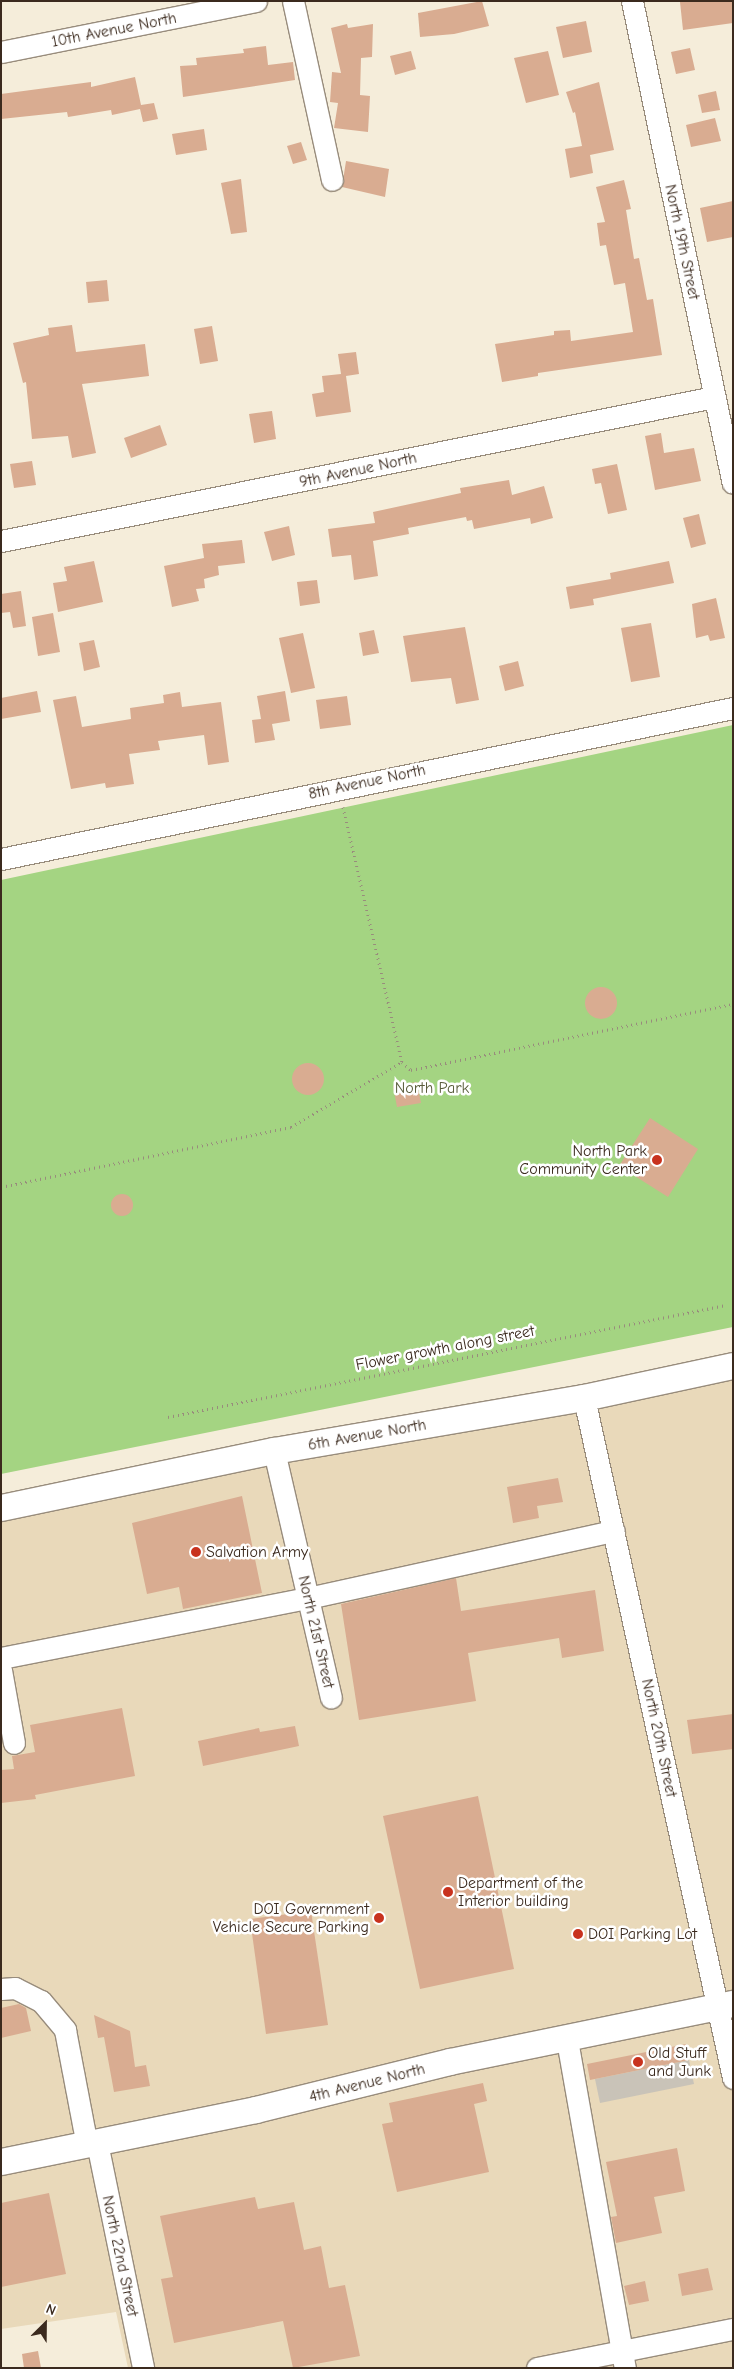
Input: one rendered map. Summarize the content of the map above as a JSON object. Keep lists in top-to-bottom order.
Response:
{
  "streets": {
    "main road": ["6th Avenue North", "4th Avenue North"],
    "street": [
      "10th Avenue North",
      "North 19th Street",
      "9th Avenue North",
      "8th Avenue North",
      "North 21st Street",
      "North 20th Street",
      "North 22nd Street"
    ],
    "path": ["Flower growth along street"]
  },
  "crossings": [
    ["North 19th Street", "9th Avenue North"],
    ["6th Avenue North", "North 21st Street"],
    ["6th Avenue North", "North 20th Street"],
    ["North 20th Street", "4th Avenue North"],
    ["4th Avenue North", "North 22nd Street"]
  ],
  "parks": ["North Park"],
  "places": [
    "North Park Community Center",
    "Salvation Army",
    "Department of the Interior building",
    "DOI Government Vehicle Secure Parking",
    "DOI Parking Lot",
    "Old Stuff and Junk"
  ],
  "north": "top right"
}
